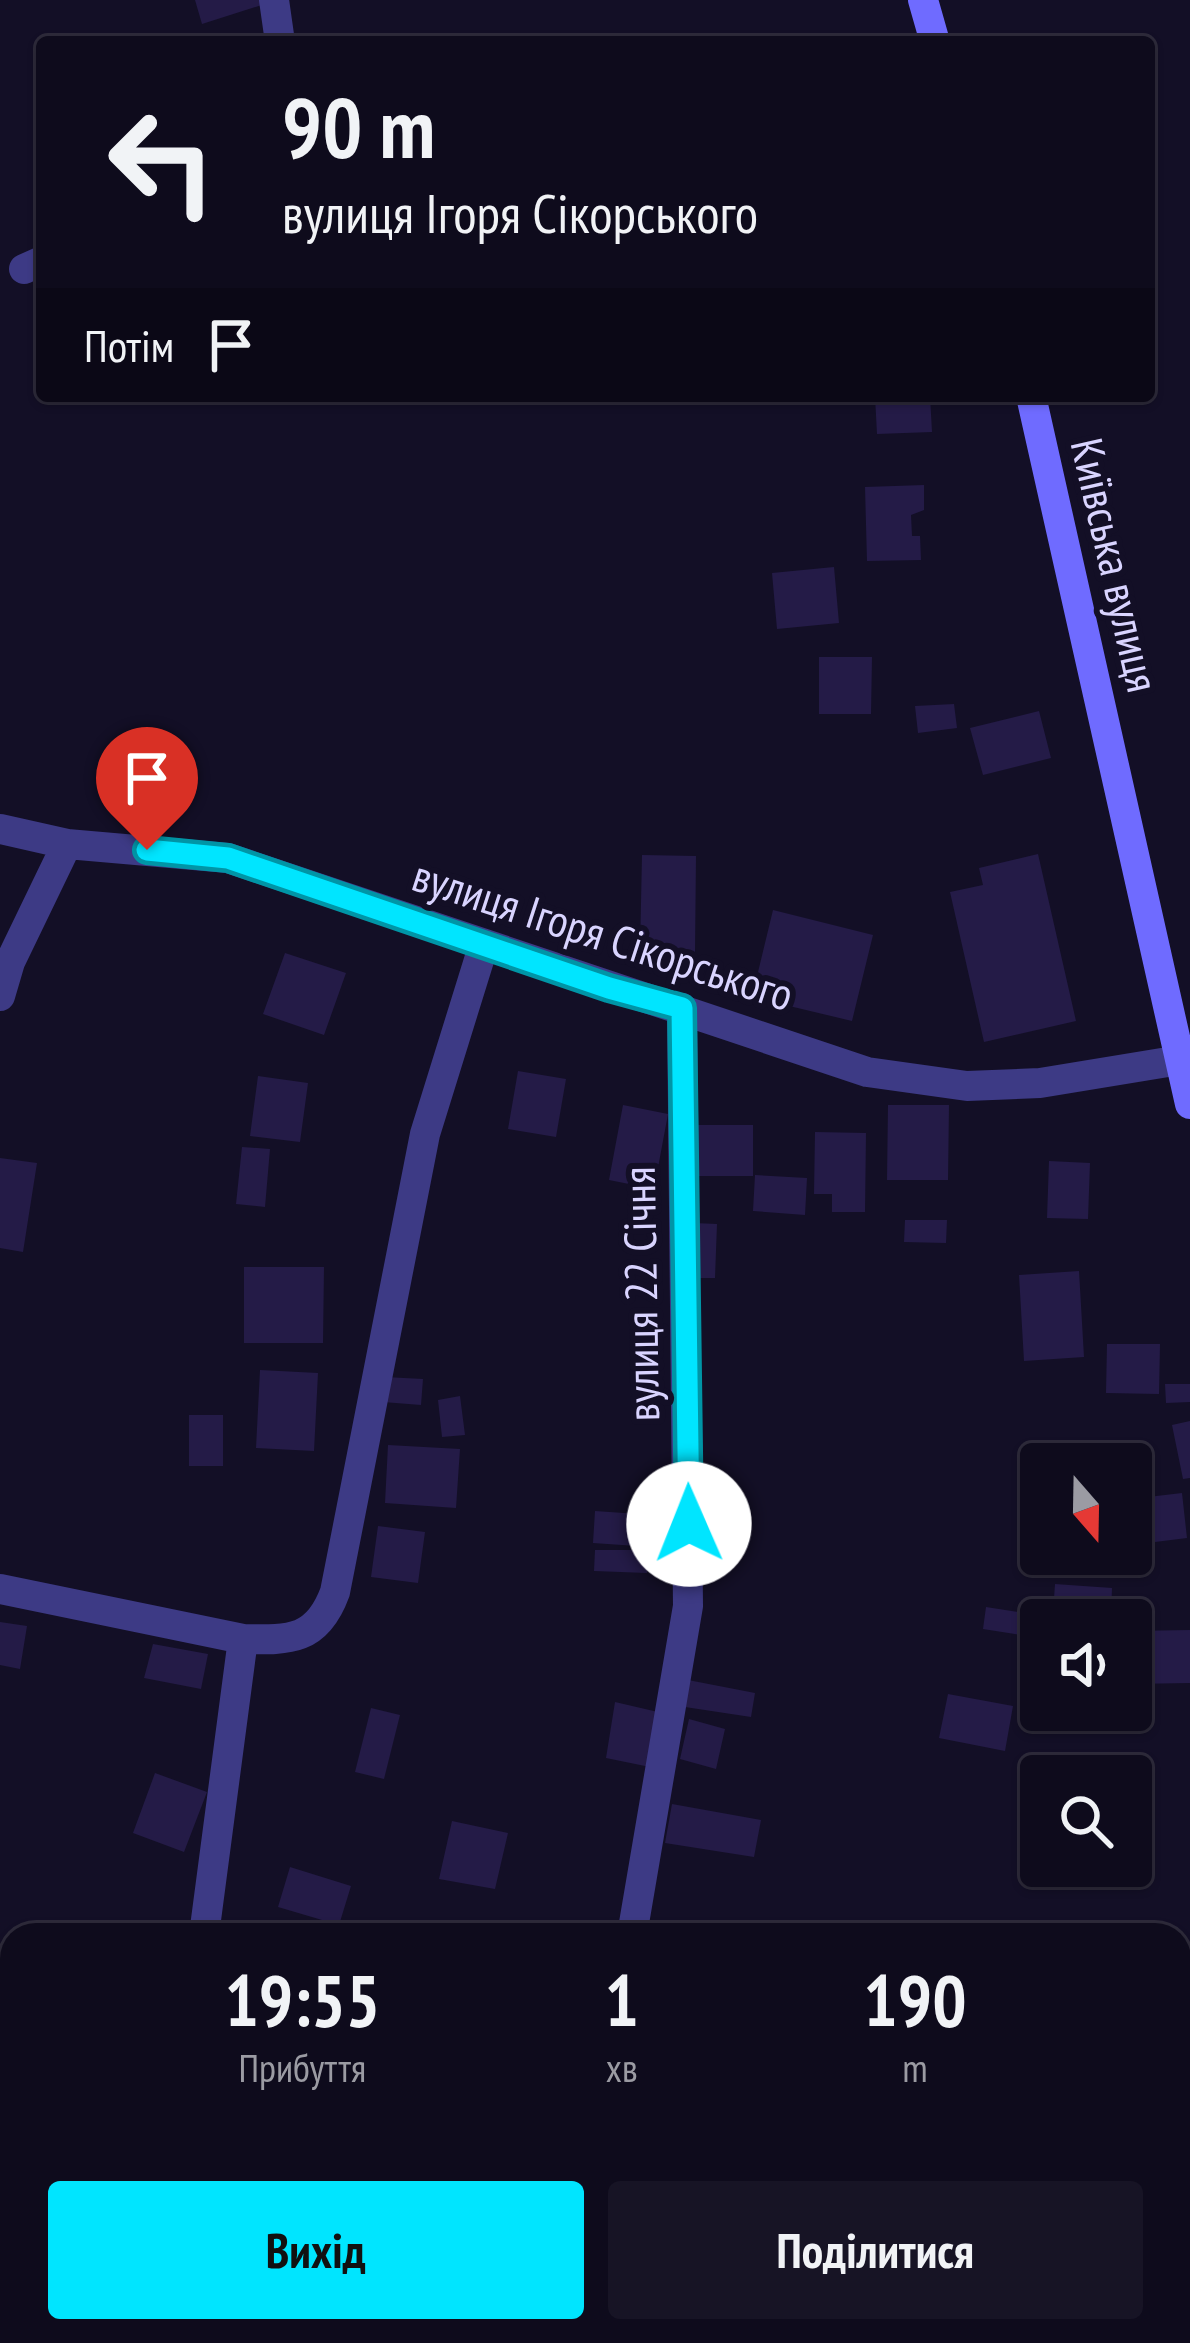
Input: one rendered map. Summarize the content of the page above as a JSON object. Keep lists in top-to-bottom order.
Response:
{
  "streets": {
    "street": ["Київська вулиця", "вулиця Ігоря Сікорського", "вулиця 22 Січня"]
  },
  "crossings": [
    ["Київська вулиця", "вулиця Ігоря Сікорського"],
    ["вулиця Ігоря Сікорського", "вулиця 22 Січня"]
  ],
  "north": "bottom",
  "page": {
    "turn": ["90 m", "вулиця Ігоря Сікорського"],
    "then": "Потім",
    "eta": [
      "19:55",
      "Прибуття",
      "1",
      "хв",
      "190",
      "m"
    ],
    "buttons": ["Вихід", "Поділитися"]
  }
}
